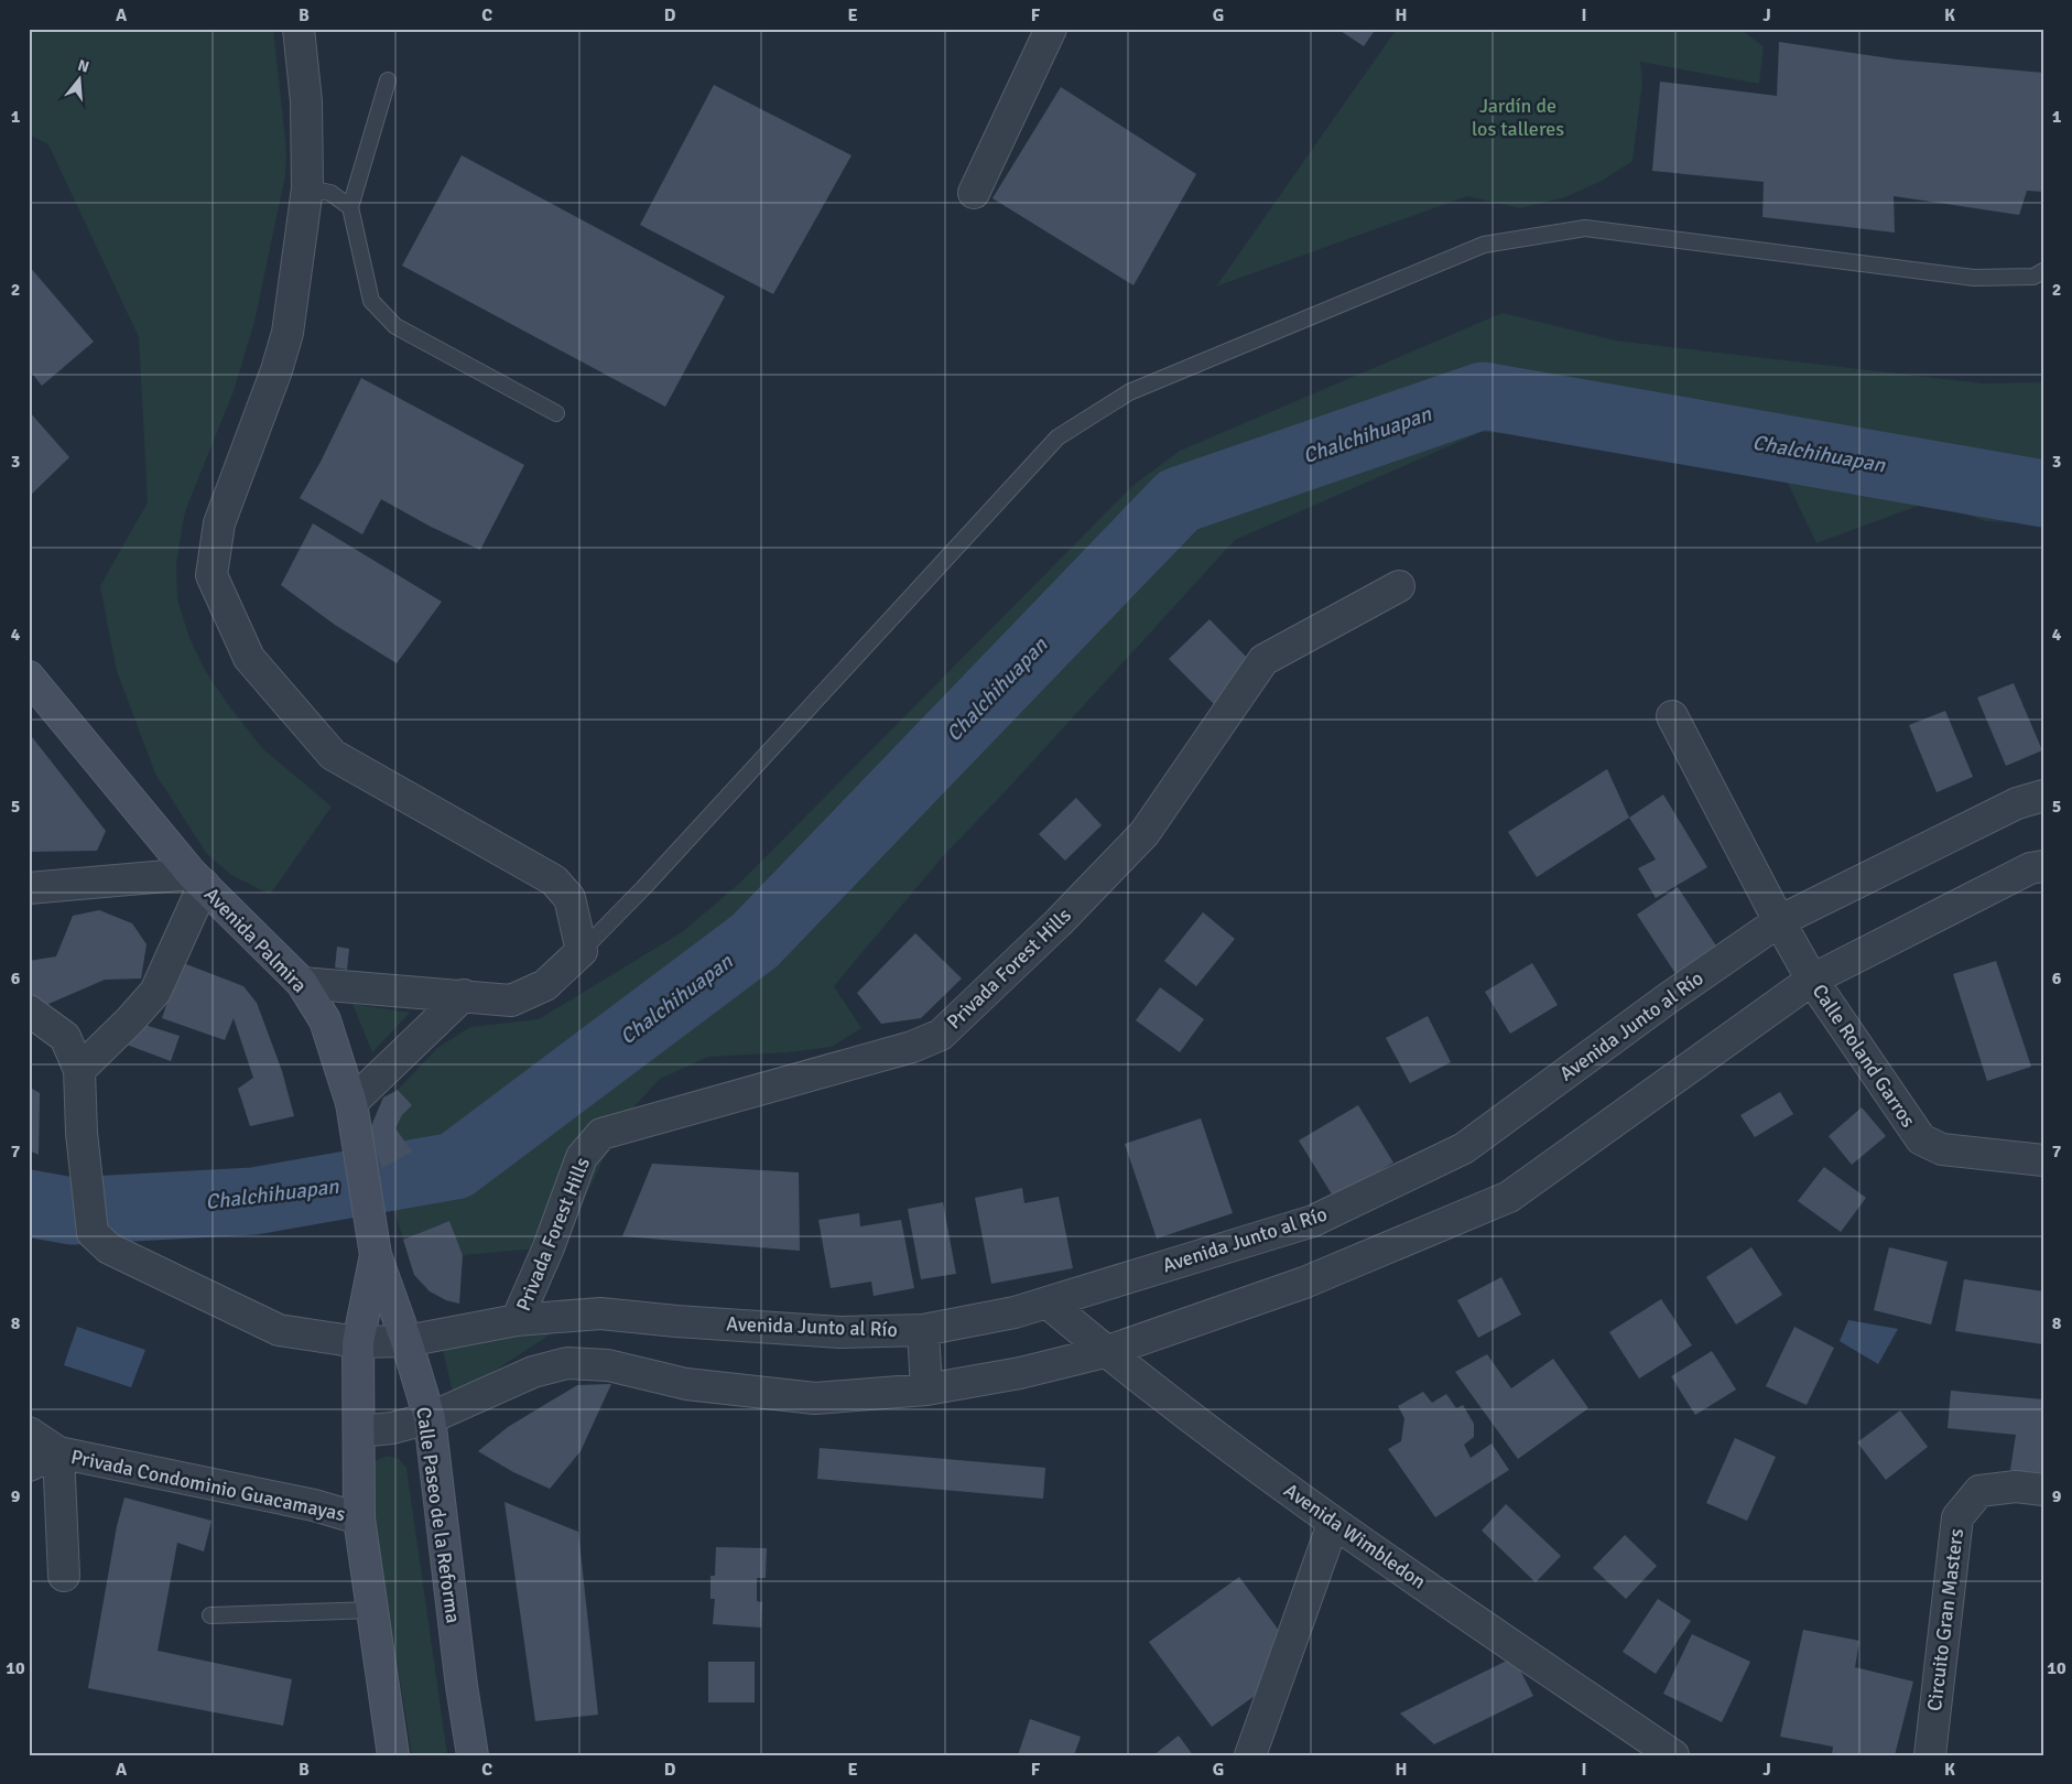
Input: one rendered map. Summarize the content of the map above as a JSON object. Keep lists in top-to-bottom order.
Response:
{
  "streets": {
    "main road": ["Avenida Palmira", "Calle Paseo de la Reforma"],
    "street": [
      "Privada Forest Hills",
      "Avenida Junto al Río",
      "Calle Roland Garros",
      "Privada Condominio Guacamayas",
      "Avenida Wimbledon",
      "Circuito Gran Masters"
    ]
  },
  "crossings": [
    ["Avenida Palmira", "Calle Paseo de la Reforma"],
    ["Privada Forest Hills", "Avenida Junto al Río"],
    ["Avenida Junto al Río", "Calle Roland Garros"],
    ["Avenida Junto al Río", "Calle Paseo de la Reforma"],
    ["Avenida Junto al Río", "Avenida Wimbledon"]
  ],
  "water": ["Chalchihuapan"],
  "parks": ["Jardín de los talleres"],
  "north": "top",
  "grid": {
    "columns": [
      "A",
      "B",
      "C",
      "D",
      "E",
      "F",
      "G",
      "H",
      "I",
      "J",
      "K"
    ],
    "rows": [
      "1",
      "2",
      "3",
      "4",
      "5",
      "6",
      "7",
      "8",
      "9",
      "10"
    ]
  }
}
